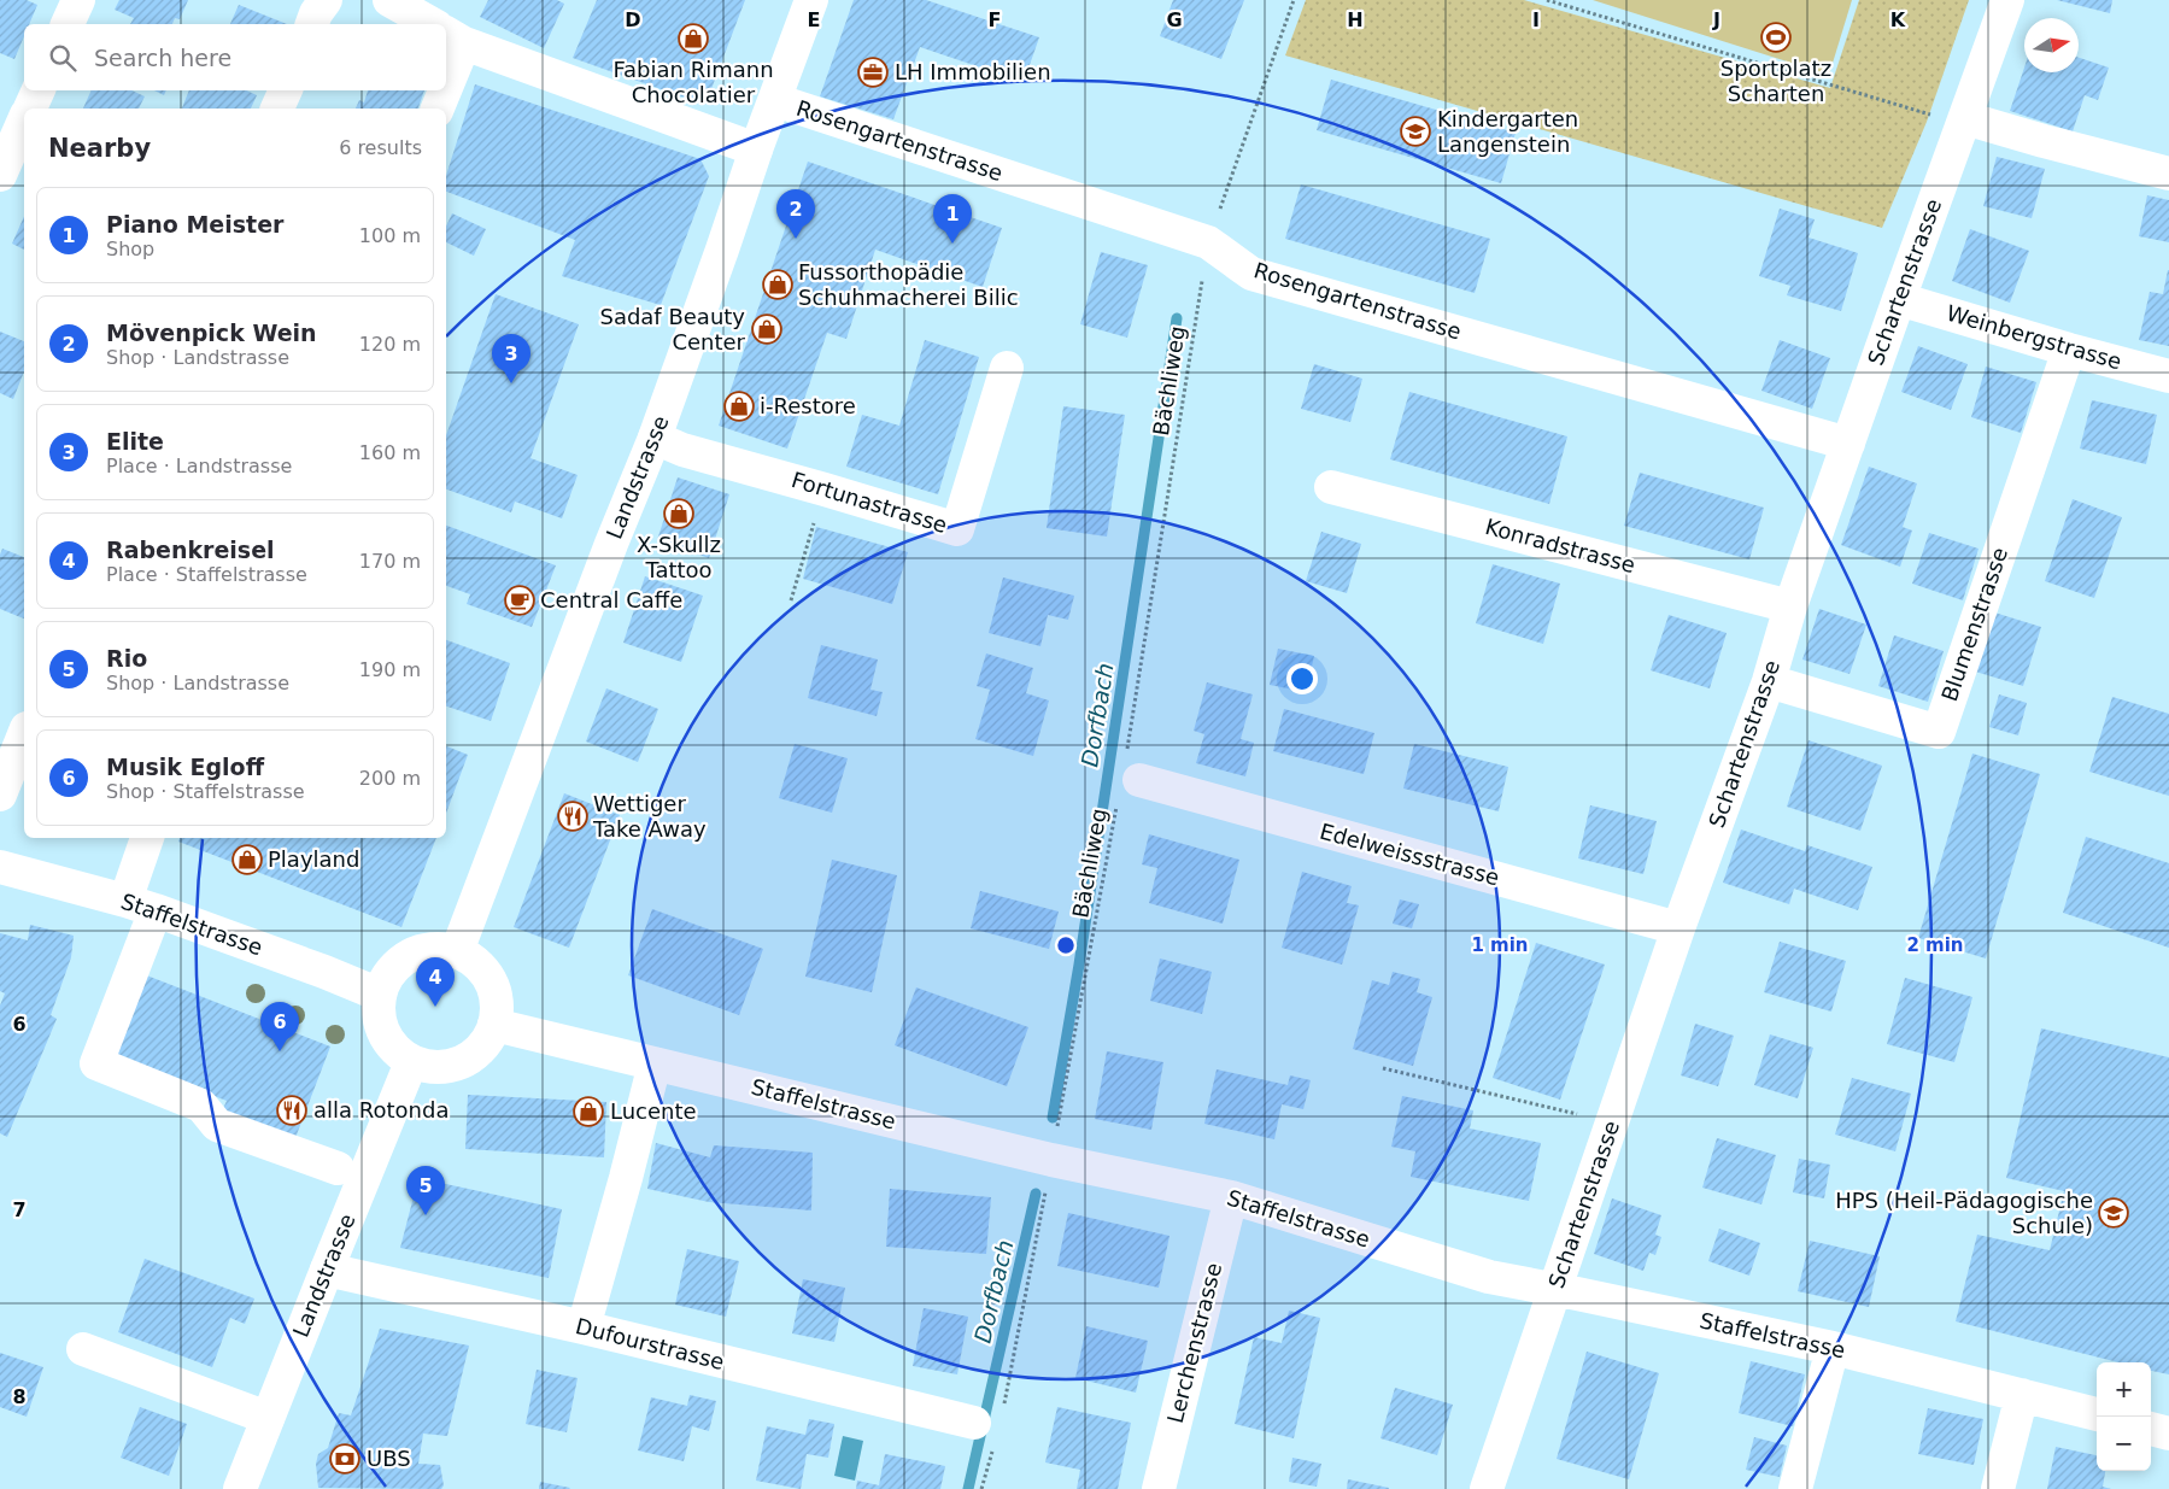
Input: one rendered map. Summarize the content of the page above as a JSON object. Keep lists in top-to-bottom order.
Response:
{
  "streets": {
    "street": [
      "Rosengartenstrasse",
      "Schartenstrasse",
      "Weinbergstrasse",
      "Landstrasse",
      "Fortunastrasse",
      "Konradstrasse",
      "Blumenstrasse",
      "Edelweissstrasse",
      "Staffelstrasse",
      "Lerchenstrasse",
      "Dufourstrasse"
    ],
    "path": ["Bächliweg"]
  },
  "crossings": [
    ["Rosengartenstrasse", "Schartenstrasse"],
    ["Rosengartenstrasse", "Bächliweg"],
    ["Rosengartenstrasse", "Landstrasse"],
    ["Schartenstrasse", "Weinbergstrasse"],
    ["Schartenstrasse", "Konradstrasse"],
    ["Schartenstrasse", "Blumenstrasse"],
    ["Schartenstrasse", "Edelweissstrasse"],
    ["Schartenstrasse", "Staffelstrasse"],
    ["Weinbergstrasse", "Blumenstrasse"],
    ["Bächliweg", "Edelweissstrasse"],
    ["Bächliweg", "Staffelstrasse"],
    ["Landstrasse", "Fortunastrasse"],
    ["Landstrasse", "Staffelstrasse"],
    ["Landstrasse", "Dufourstrasse"],
    ["Staffelstrasse", "Lerchenstrasse"]
  ],
  "water": ["Dorfbach"],
  "places": {
    "sports": ["Sportplatz Scharten"],
    "shop": [
      "Fabian Rimann Chocolatier",
      "Fussorthopädie Schuhmacherei Bilic",
      "Sadaf Beauty Center",
      "i-Restore",
      "X-Skullz Tattoo",
      "Playland",
      "Lucente"
    ],
    "office": ["LH Immobilien"],
    "school or university": ["Kindergarten Langenstein", "HPS (Heil-Pädagogische Schule)"],
    "cafe": ["Central Caffe"],
    "restaurant": ["Wettiger Take Away", "alla Rotonda"],
    "bank": ["UBS"]
  },
  "north": "right",
  "page": {
    "search": "Search here",
    "heading": ["Nearby", "6 results"],
    "list": [
      {
        "mark": "1",
        "name": "Piano Meister",
        "note": "Shop",
        "value": "100 m"
      },
      {
        "mark": "2",
        "name": "Mövenpick Wein",
        "note": "Shop · Landstrasse",
        "value": "120 m"
      },
      {
        "mark": "3",
        "name": "Elite",
        "note": "Place · Landstrasse",
        "value": "160 m"
      },
      {
        "mark": "4",
        "name": "Rabenkreisel",
        "note": "Place · Staffelstrasse",
        "value": "170 m"
      },
      {
        "mark": "5",
        "name": "Rio",
        "note": "Shop · Landstrasse",
        "value": "190 m"
      },
      {
        "mark": "6",
        "name": "Musik Egloff",
        "note": "Shop · Staffelstrasse",
        "value": "200 m"
      }
    ],
    "pins": [
      "2",
      "1",
      "3",
      "4",
      "6",
      "5"
    ],
    "map_buttons": ["+", "−"]
  },
  "grid": {
    "columns": [
      "D",
      "E",
      "F",
      "G",
      "H",
      "I",
      "J",
      "K"
    ],
    "rows": ["6", "7", "8"]
  },
  "rings": ["1 min", "2 min"]
}
